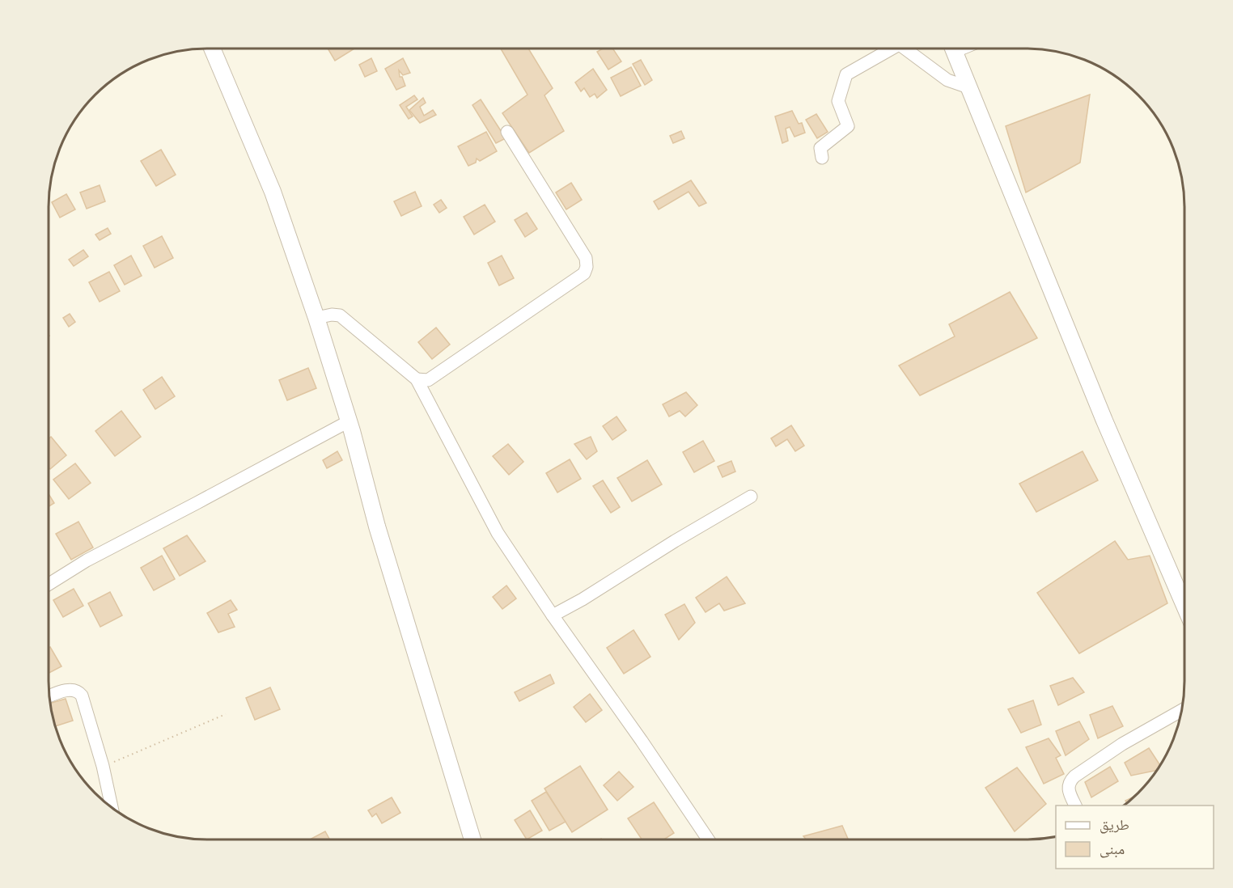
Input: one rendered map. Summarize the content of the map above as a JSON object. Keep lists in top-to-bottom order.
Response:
{
  "legend": ["طريق", "مبنى"]
}
